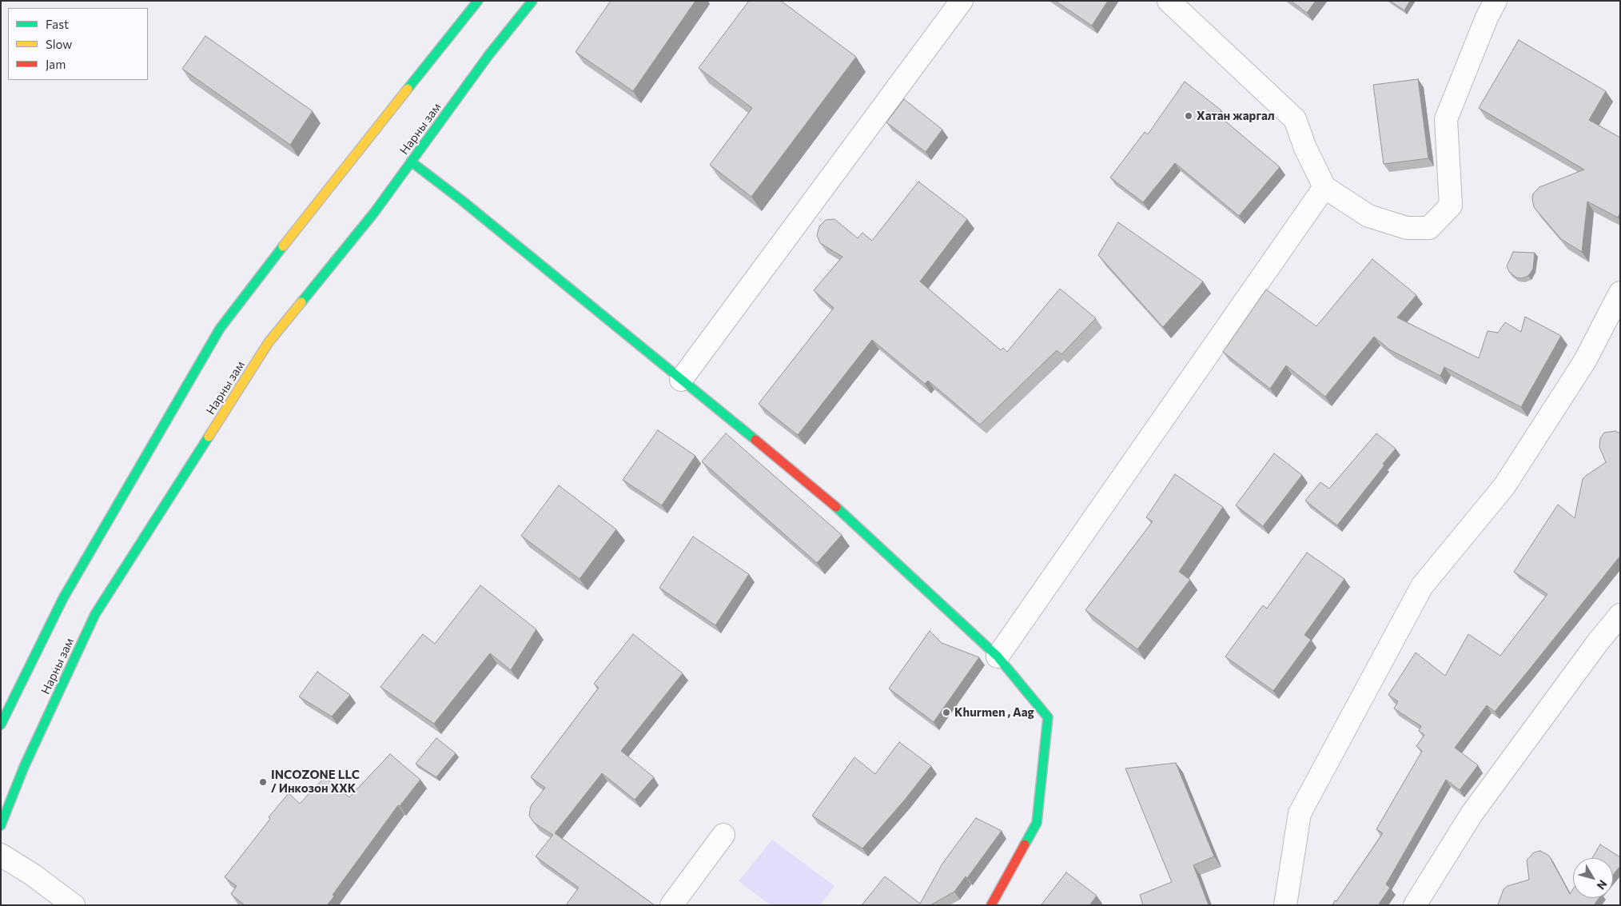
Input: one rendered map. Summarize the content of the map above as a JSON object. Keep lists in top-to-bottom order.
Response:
{
  "streets": {
    "main road": ["Нарны зам"]
  },
  "places": ["Хатан жаргал", "Khurmen , Aag", "INCOZONE LLC / Инкозон ХХК"],
  "legend": ["Fast", "Slow", "Jam"],
  "north": "bottom right"
}
